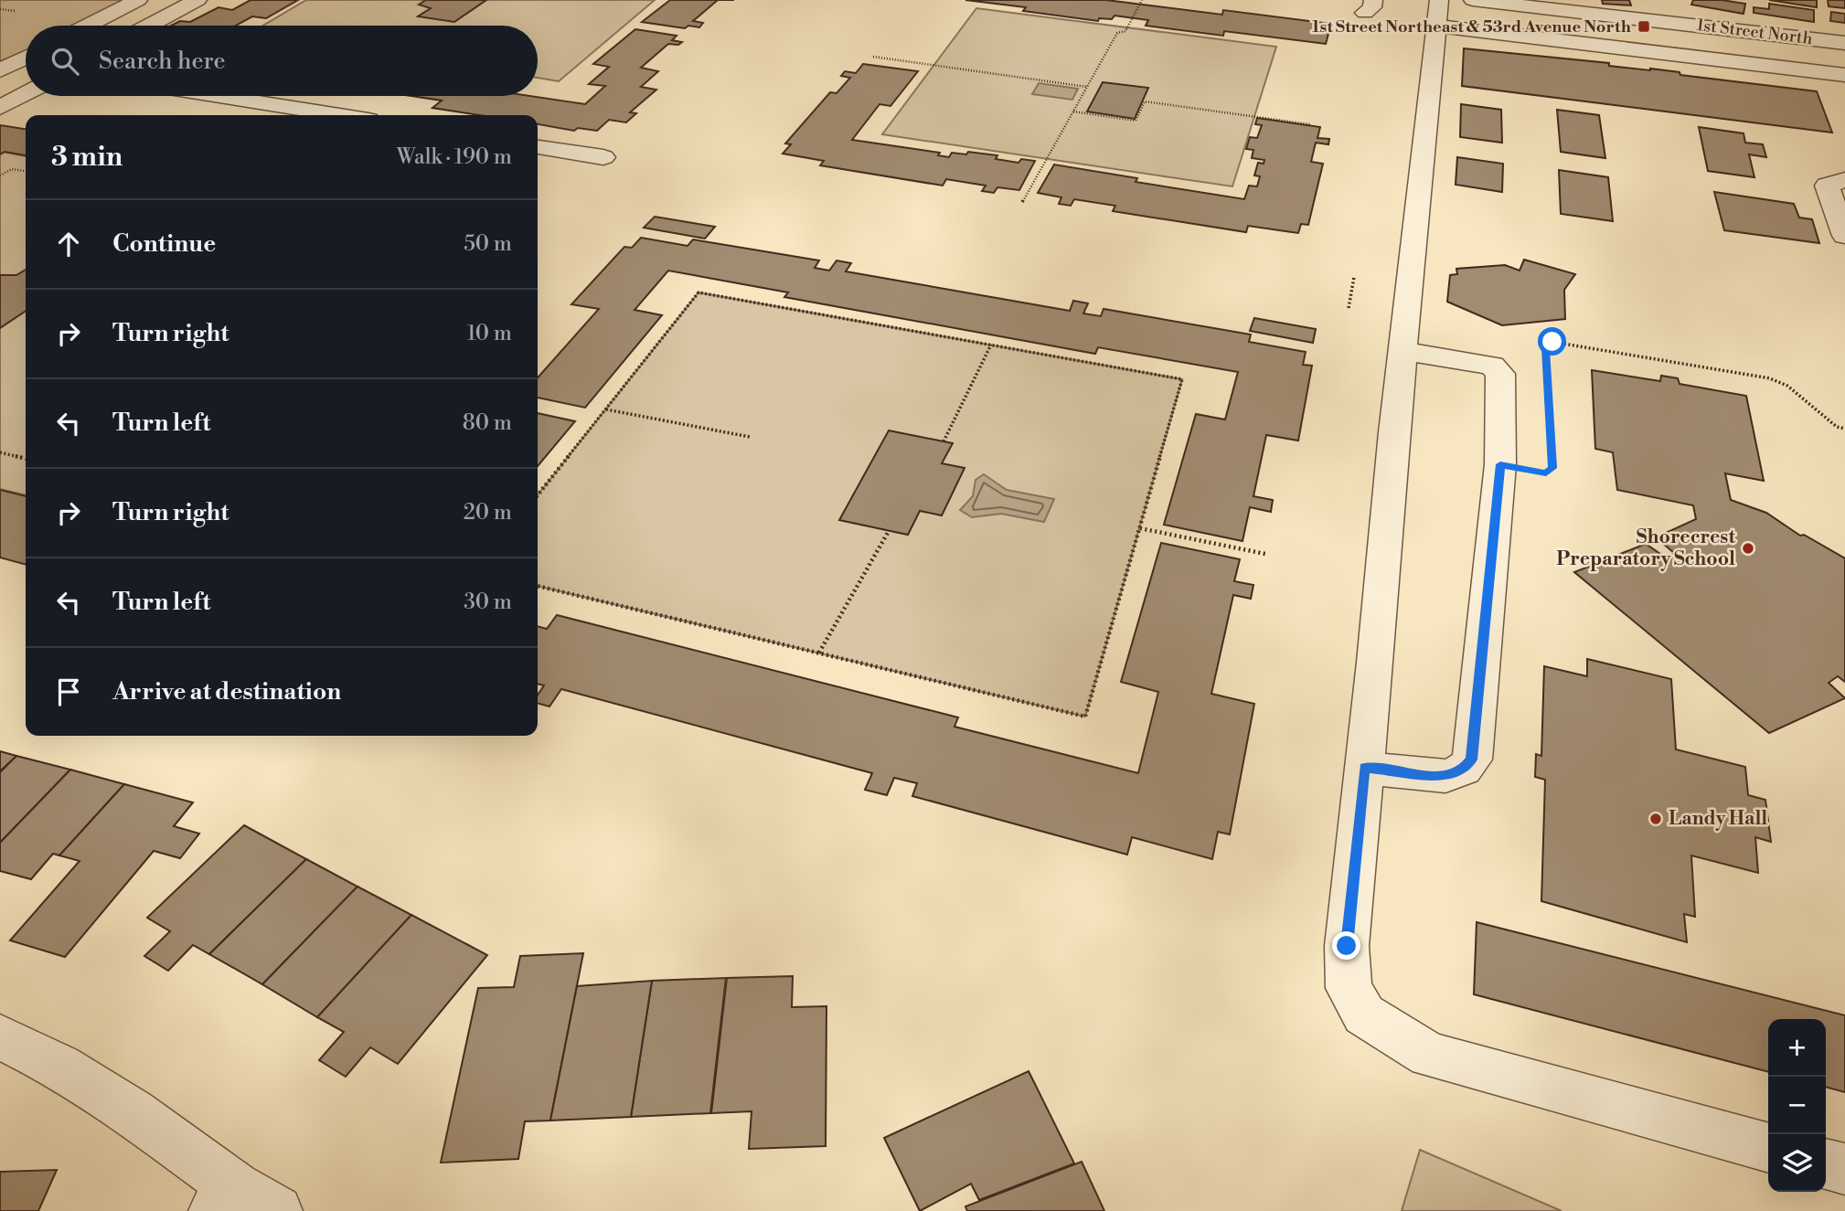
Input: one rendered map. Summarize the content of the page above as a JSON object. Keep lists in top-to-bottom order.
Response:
{
  "streets": {
    "street": ["1st Street North"]
  },
  "places": {
    "transit": ["1st Street Northeast & 53rd Avenue North"],
    "other": ["Shorecrest Preparatory School", "Landy Hall"]
  },
  "page": {
    "search": "Search here",
    "heading": ["3 min", "Walk · 190 m"],
    "list": [
      ["Continue", "50 m"],
      ["Turn right", "10 m"],
      ["Turn left", "80 m"],
      ["Turn right", "20 m"],
      ["Turn left", "30 m"],
      "Arrive at destination"
    ],
    "map_buttons": ["+", "−"]
  }
}
